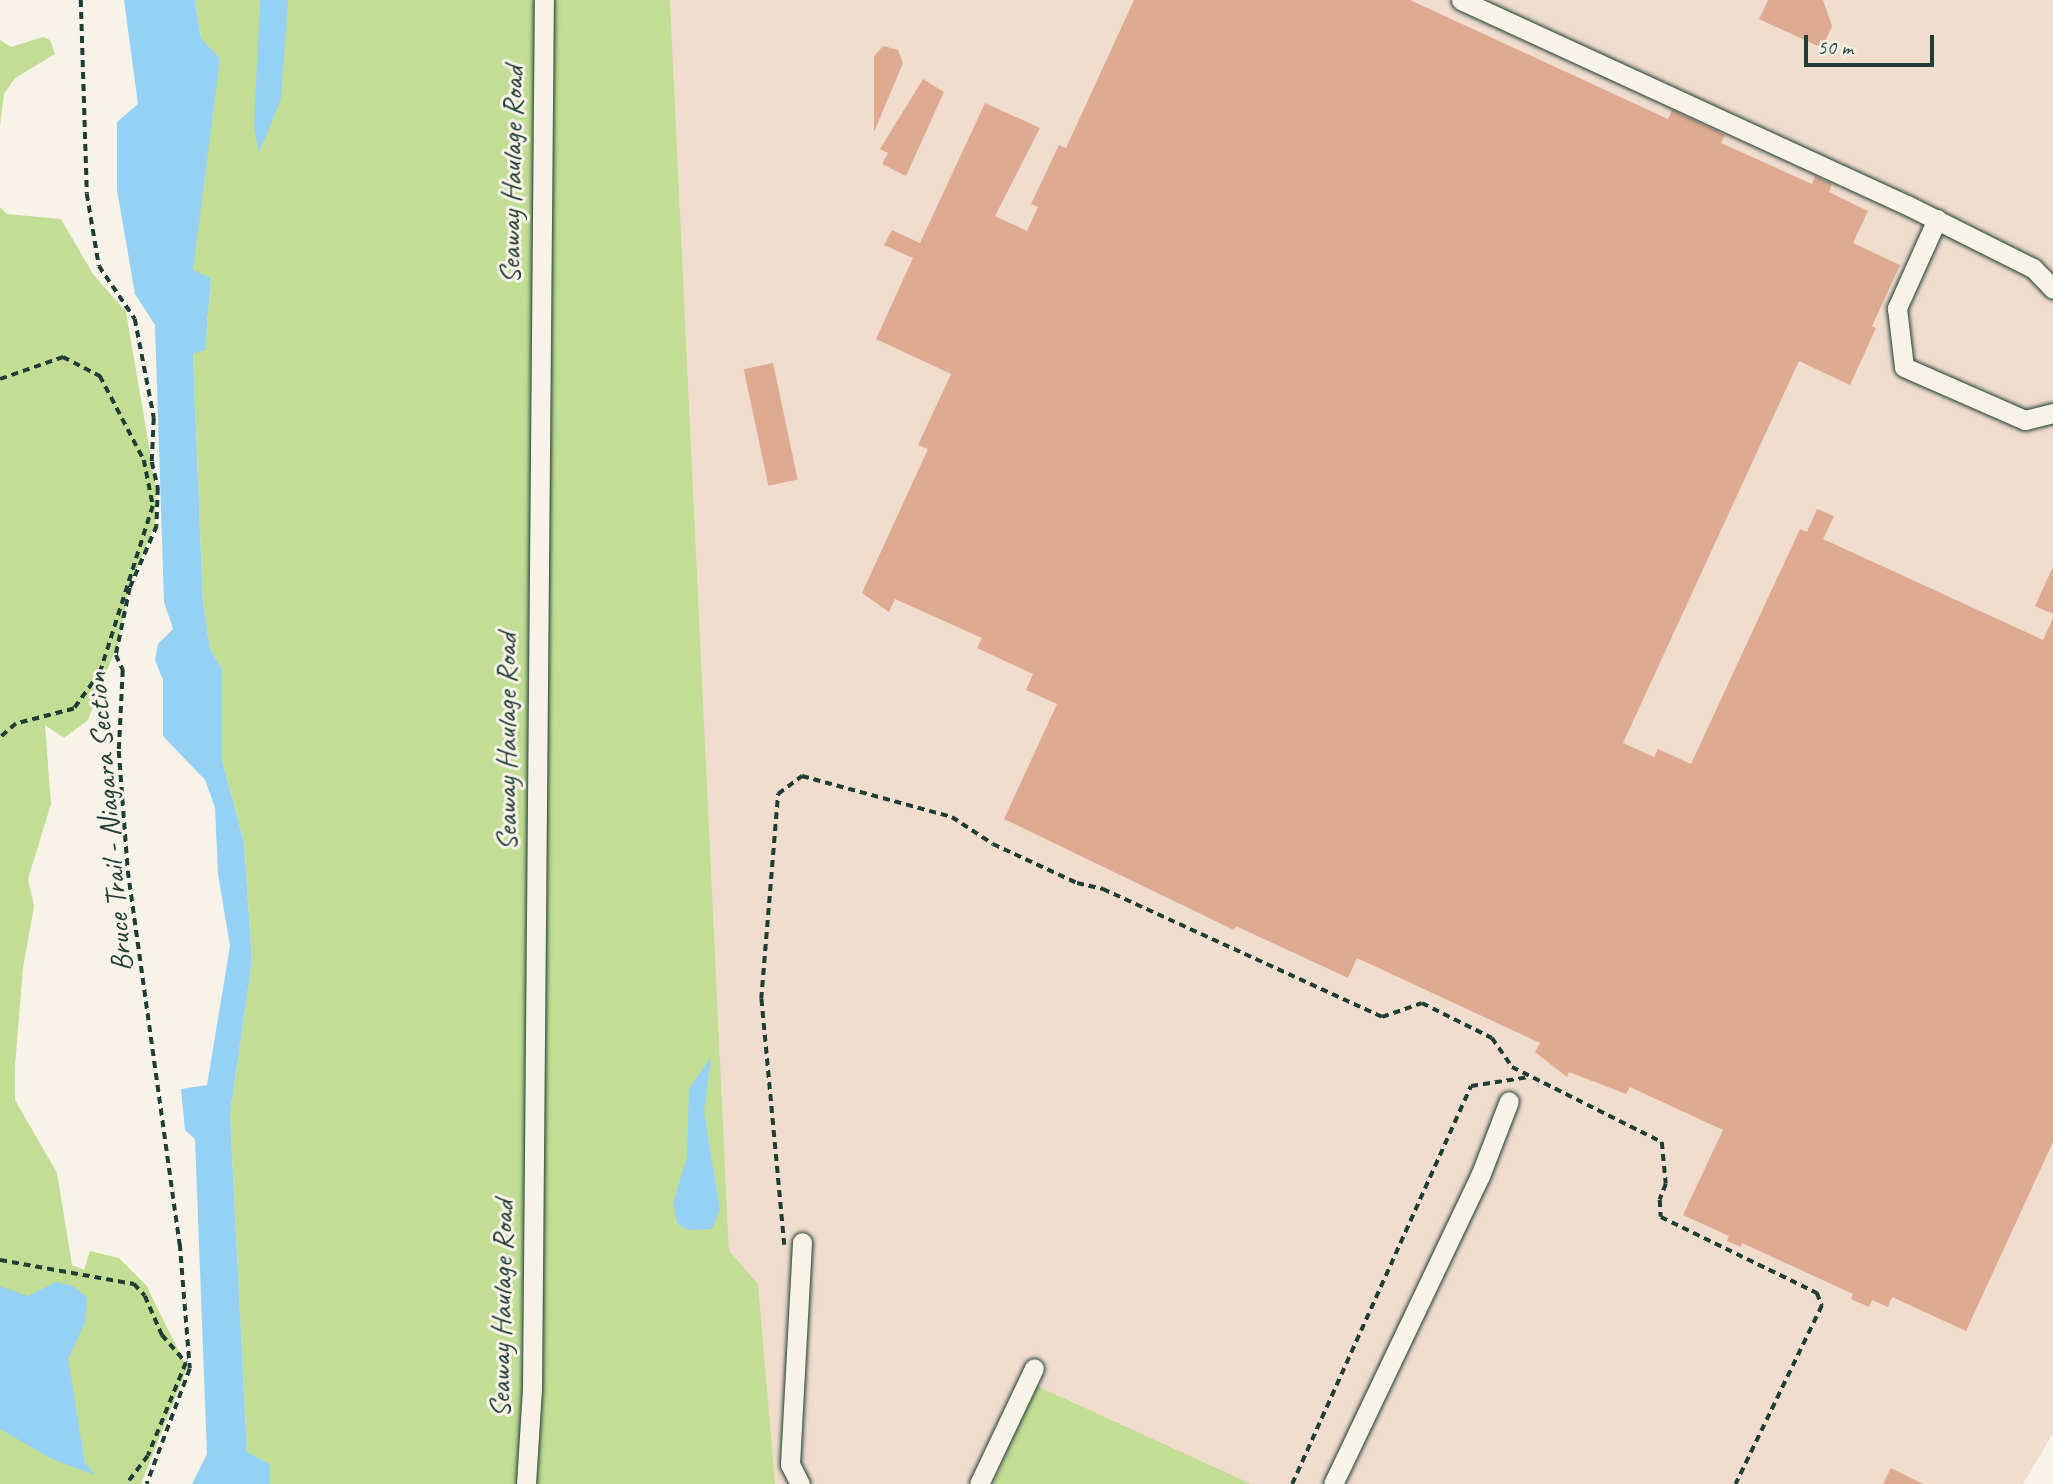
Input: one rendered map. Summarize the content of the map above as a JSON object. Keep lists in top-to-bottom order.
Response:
{
  "streets": {
    "street": ["Seaway Haulage Road"],
    "path": ["Bruce Trail - Niagara Section"]
  },
  "scale_bar": "50 m"
}
